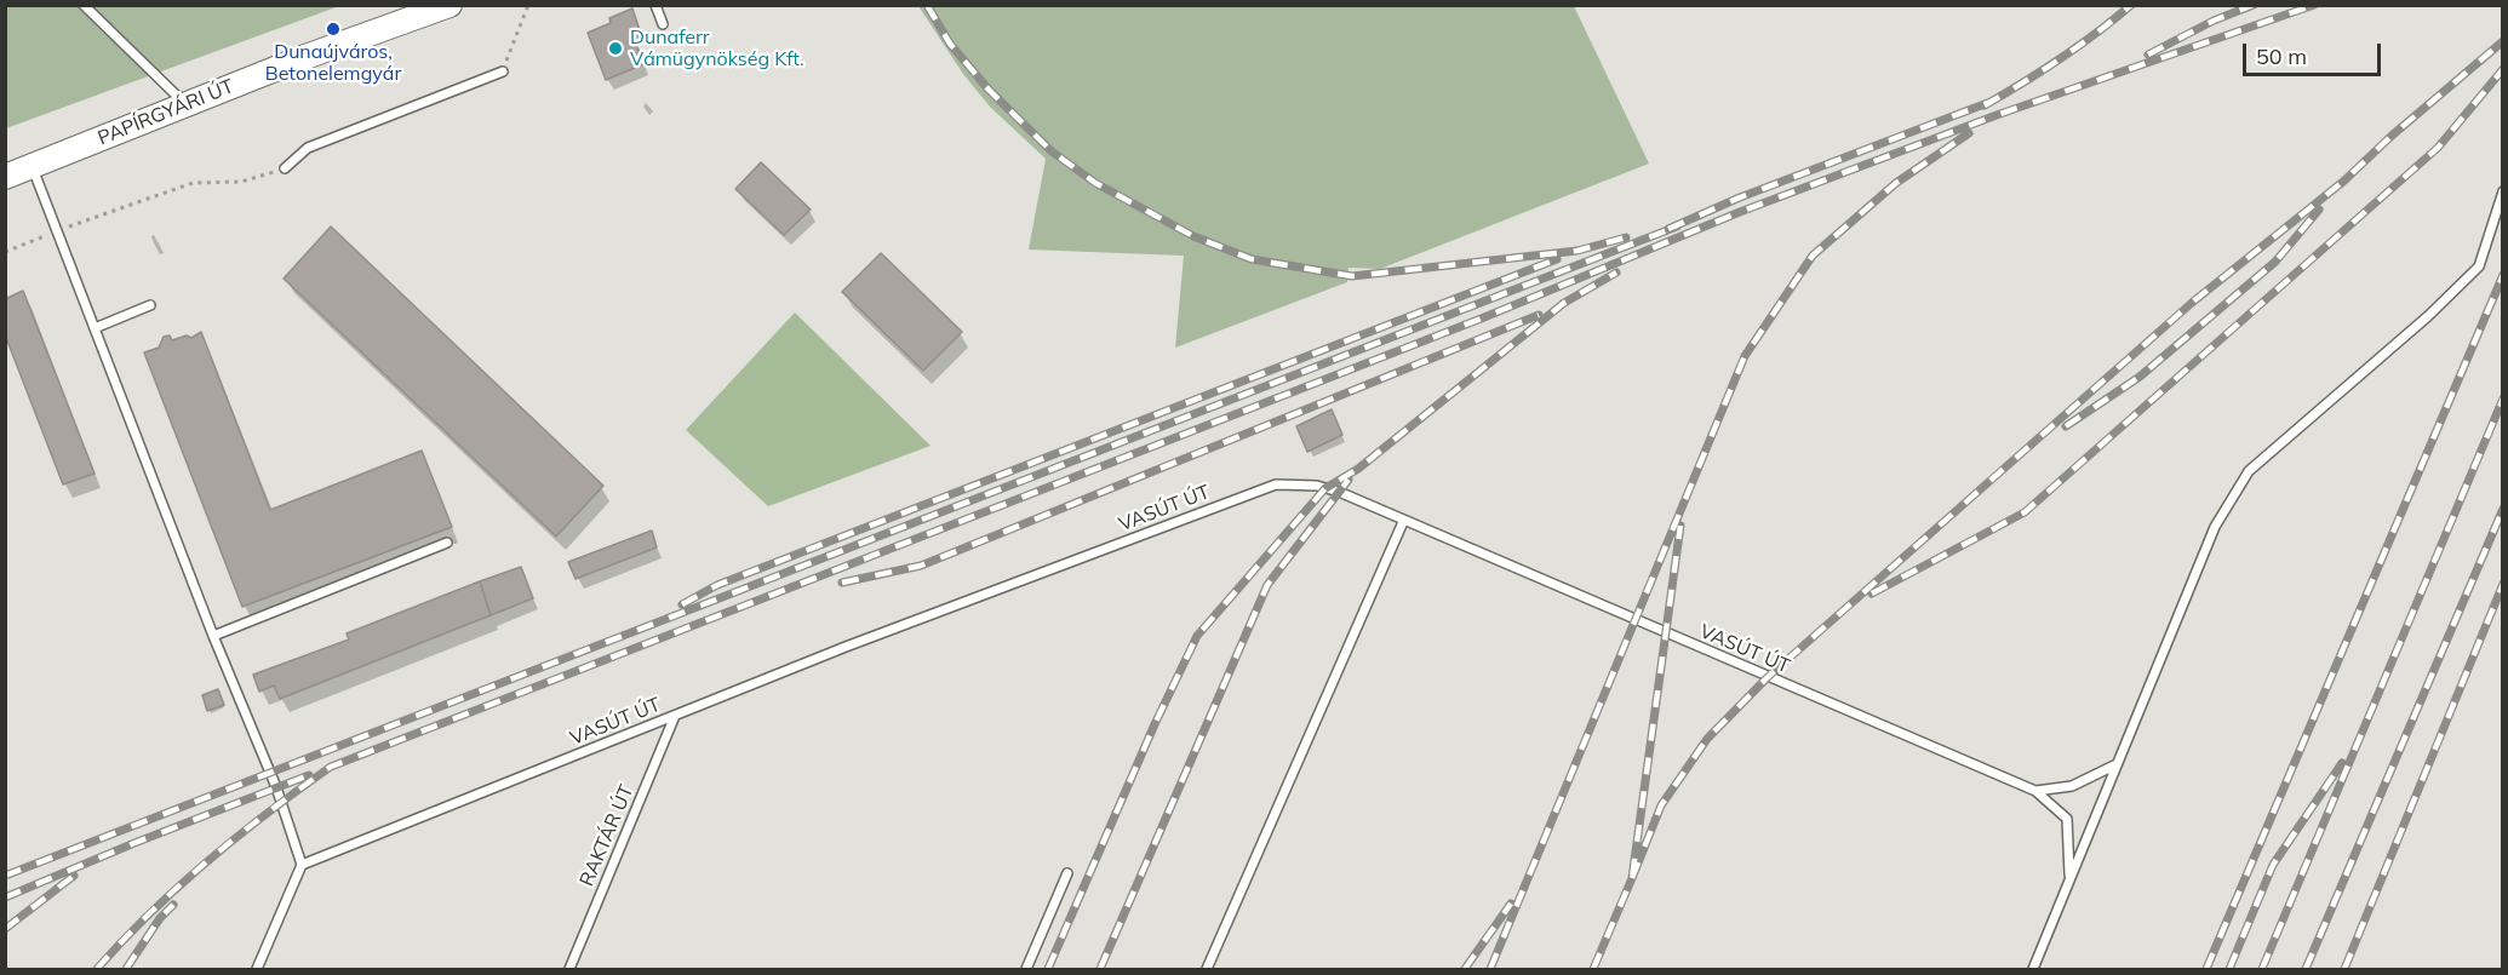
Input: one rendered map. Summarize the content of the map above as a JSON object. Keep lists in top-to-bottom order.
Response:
{
  "streets": {
    "street": ["PAPÍRGYÁRI ÚT"],
    "lane": ["VASÚT ÚT", "RAKTÁR ÚT"]
  },
  "crossings": [
    ["VASÚT ÚT", "RAKTÁR ÚT"]
  ],
  "places": ["Dunaújváros, Betonelemgyár", "Dunaferr Vámügynökség Kft."],
  "scale_bar": "50 m"
}
